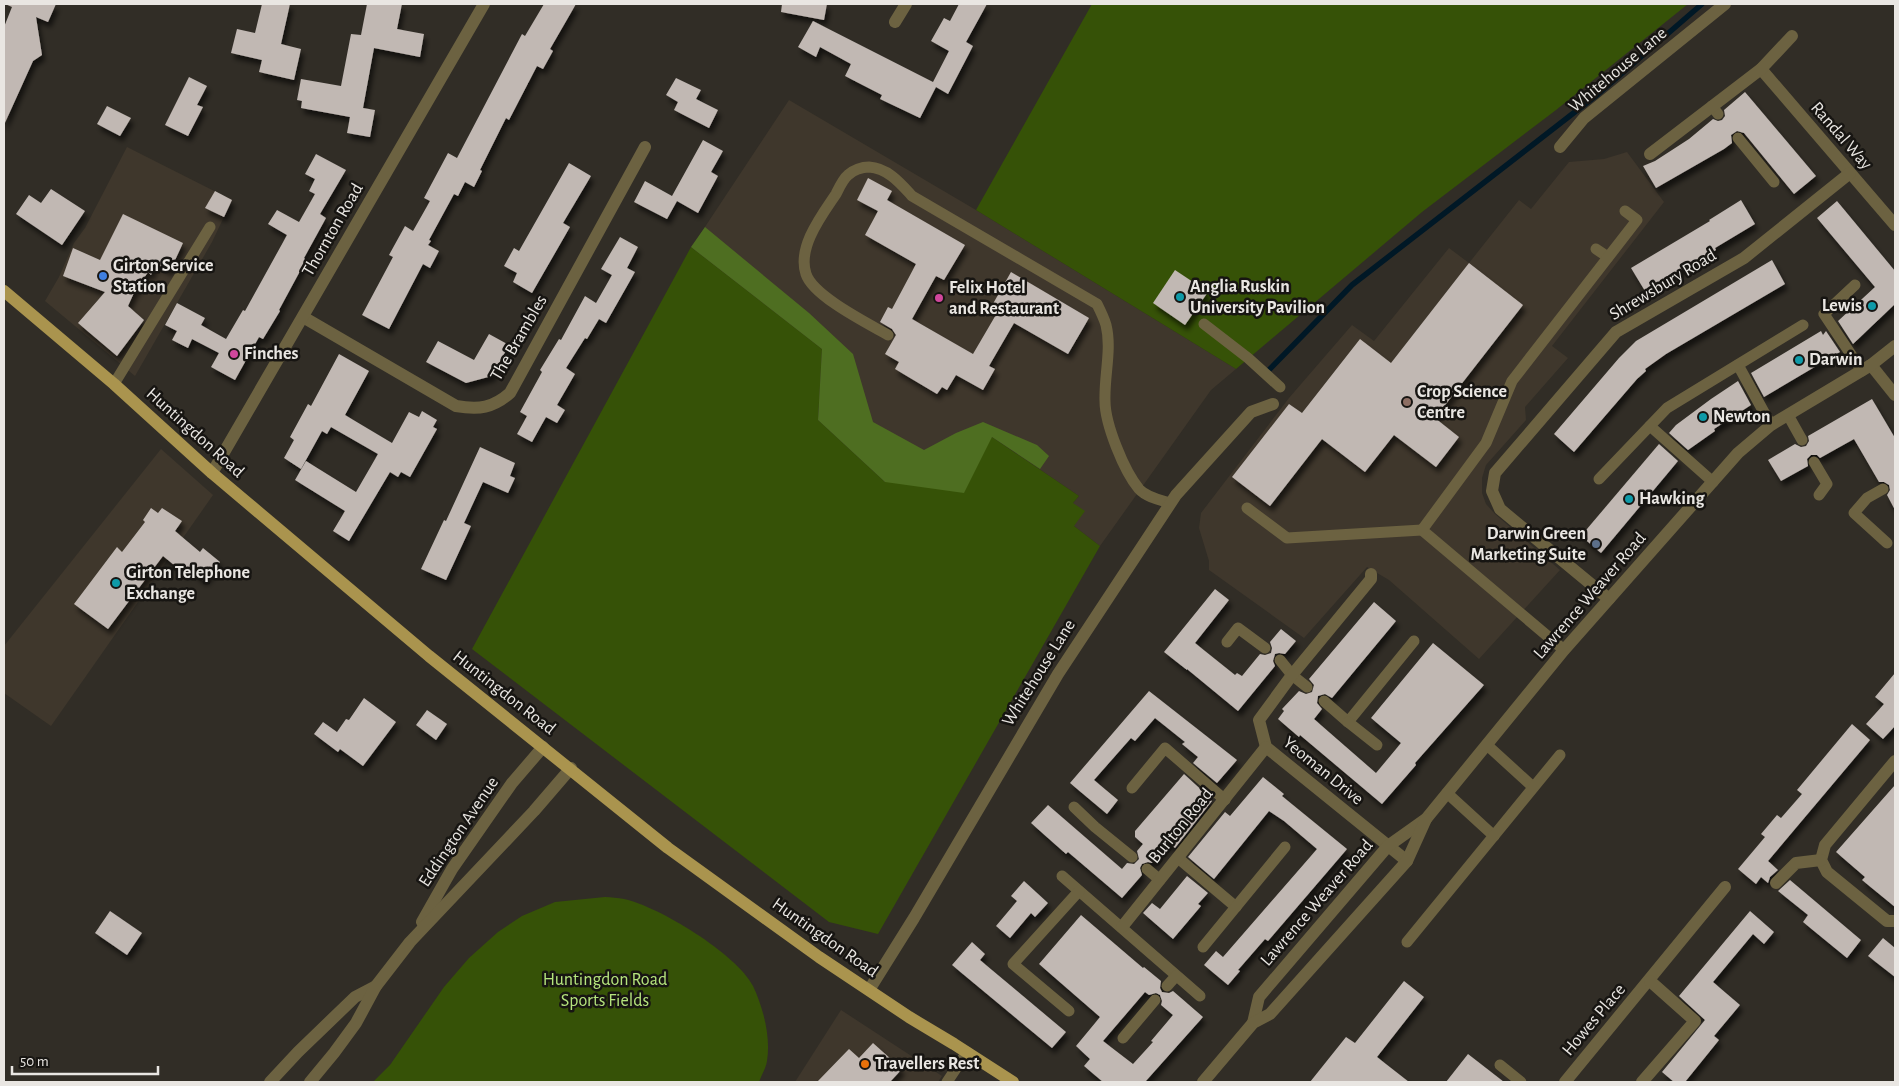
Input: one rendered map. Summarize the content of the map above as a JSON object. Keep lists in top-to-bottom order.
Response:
{
  "streets": {
    "main road": ["Huntingdon Road"],
    "street": [
      "Whitehouse Lane",
      "Randal Way",
      "Thornton Road",
      "Shrewsbury Road",
      "The Brambles",
      "Lawrence Weaver Road",
      "Yeoman Drive",
      "Burlton Road",
      "Eddington Avenue",
      "Howes Place"
    ]
  },
  "crossings": [
    ["Whitehouse Lane", "Huntingdon Road"],
    ["Randal Way", "Shrewsbury Road"],
    ["Thornton Road", "The Brambles"],
    ["Thornton Road", "Huntingdon Road"],
    ["Shrewsbury Road", "Lawrence Weaver Road"],
    ["Huntingdon Road", "Eddington Avenue"],
    ["Lawrence Weaver Road", "Yeoman Drive"],
    ["Yeoman Drive", "Burlton Road"]
  ],
  "parks": ["Huntingdon Road Sports Fields"],
  "places": [
    "Girton Service Station",
    "Anglia Ruskin University Pavilion",
    "Felix Hotel and Restaurant",
    "Lewis",
    "Finches",
    "Darwin",
    "Crop Science Centre",
    "Newton",
    "Hawking",
    "Darwin Green Marketing Suite",
    "Girton Telephone Exchange",
    "Travellers Rest"
  ],
  "scale_bar": "50 m"
}
